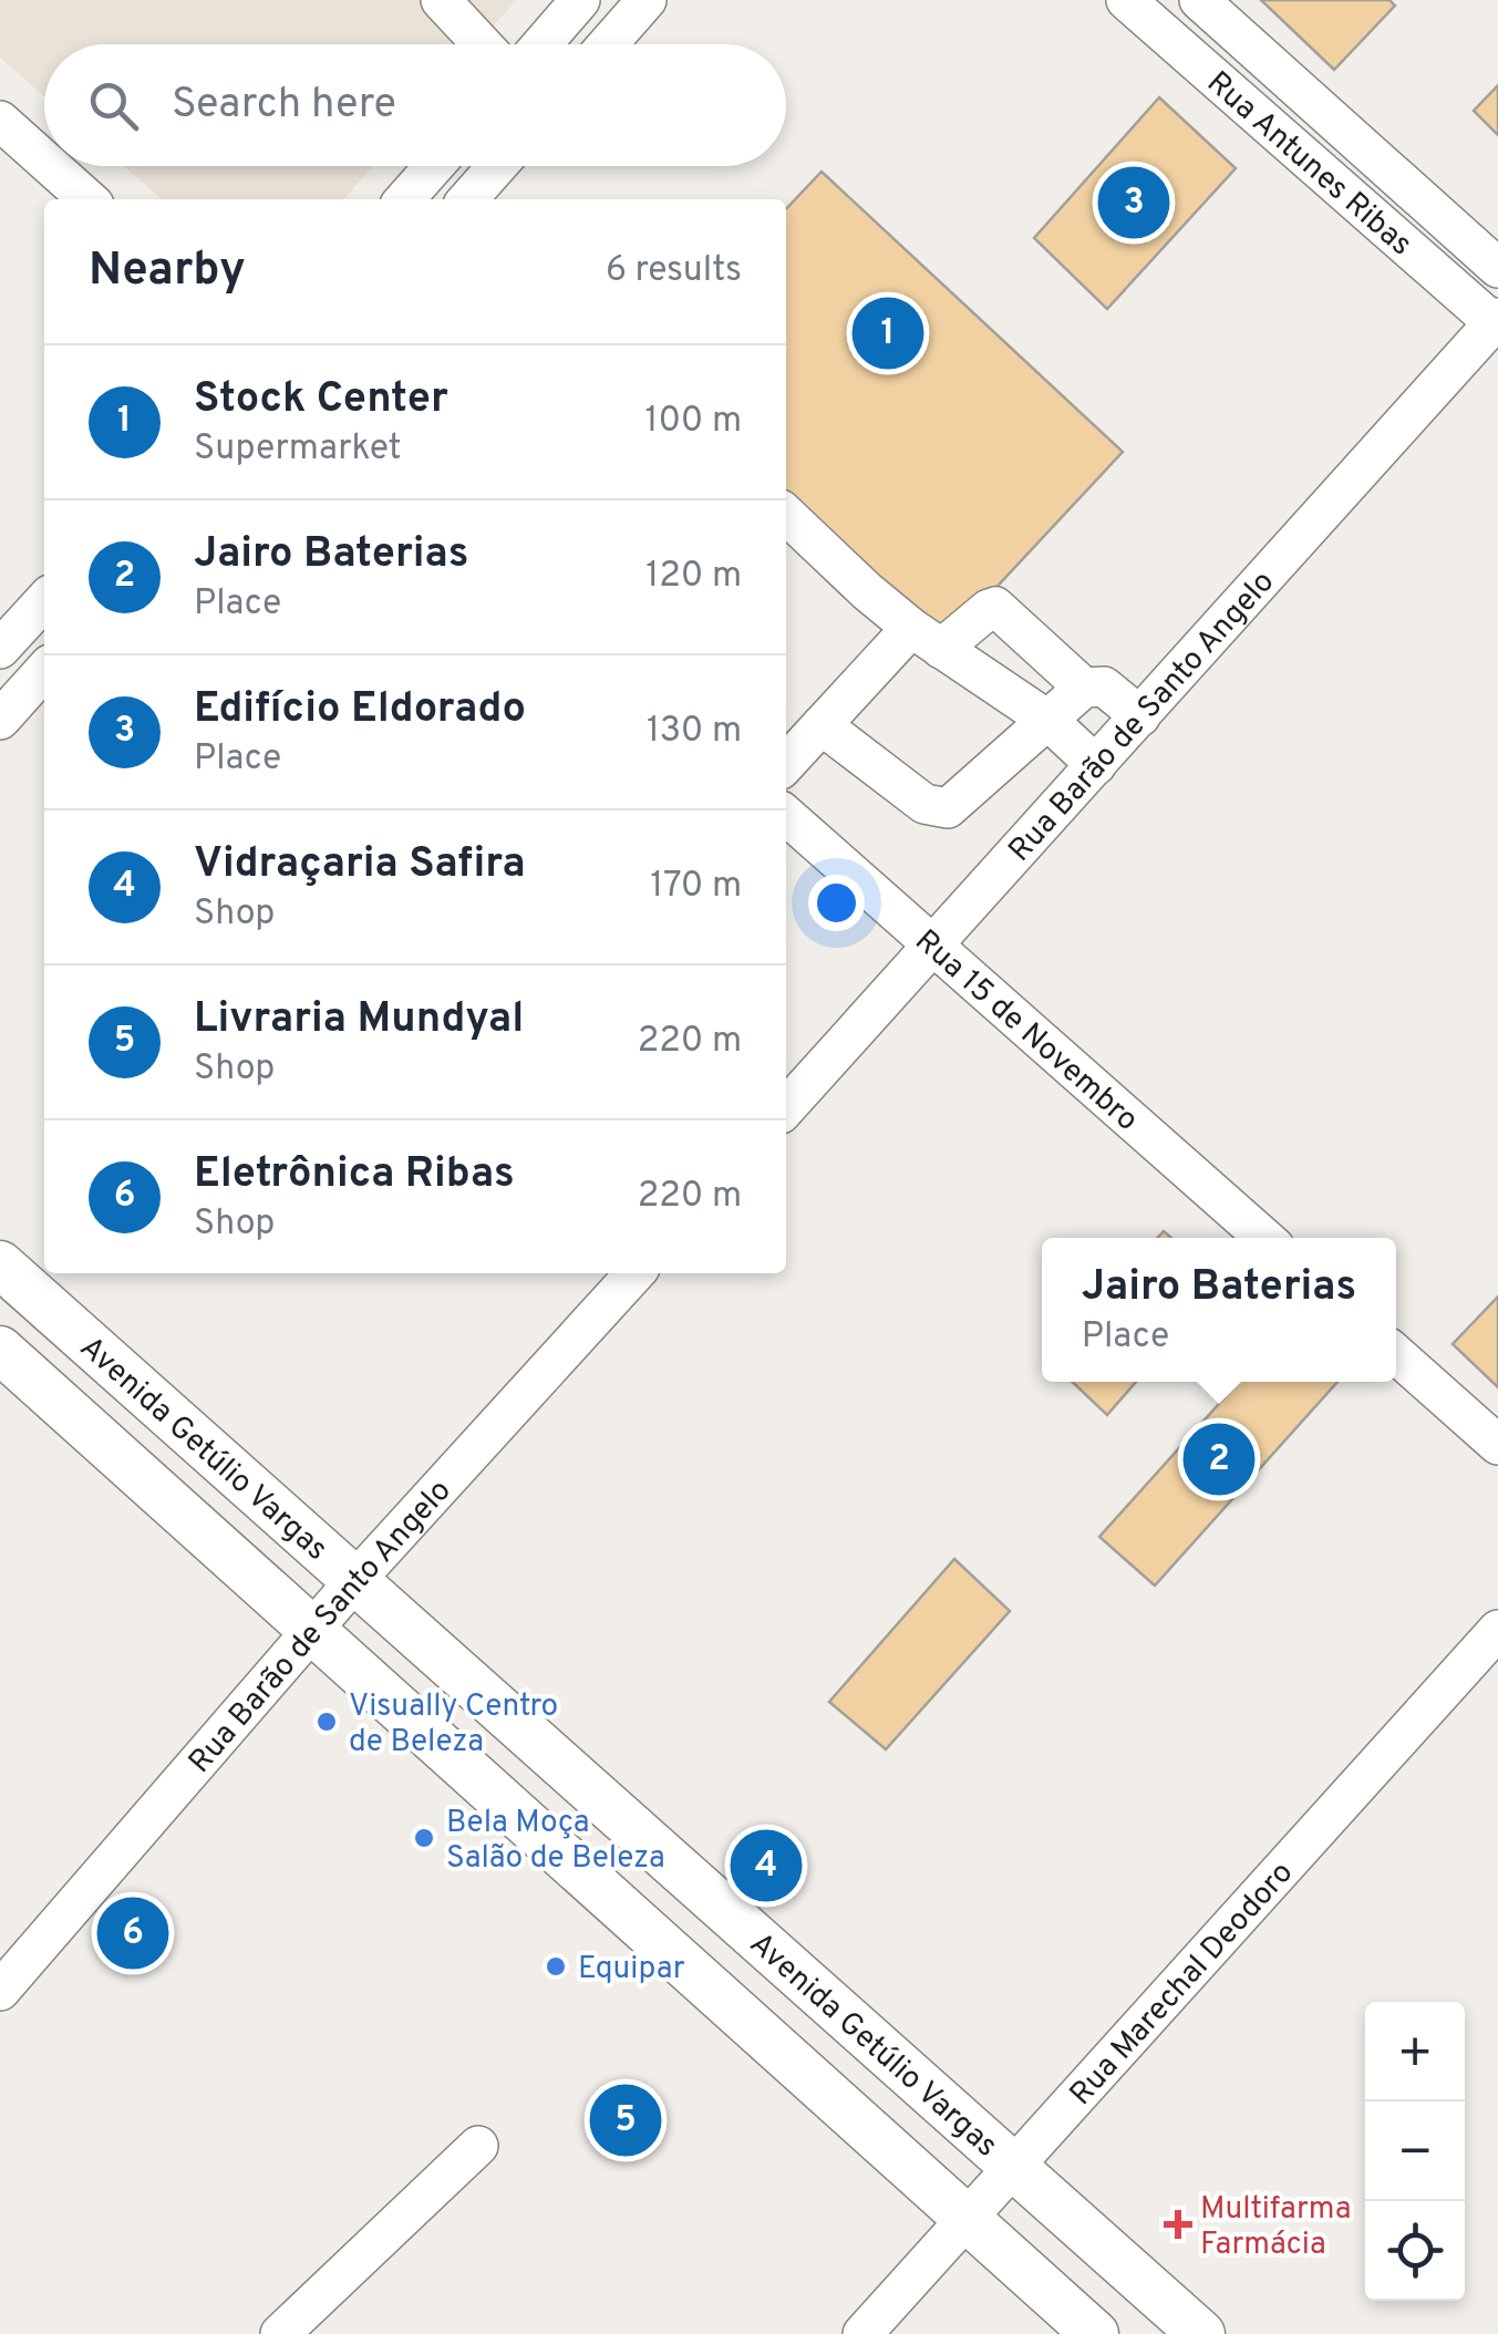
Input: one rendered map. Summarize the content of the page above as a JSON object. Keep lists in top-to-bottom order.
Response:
{
  "streets": {
    "main road": ["Avenida Getúlio Vargas"],
    "street": [
      "Rua Antunes Ribas",
      "Rua Barão de Santo Angelo",
      "Rua 15 de Novembro",
      "Rua Marechal Deodoro"
    ]
  },
  "crossings": [
    ["Rua Antunes Ribas", "Rua Barão de Santo Angelo"],
    ["Rua Barão de Santo Angelo", "Rua 15 de Novembro"],
    ["Rua Barão de Santo Angelo", "Avenida Getúlio Vargas"],
    ["Avenida Getúlio Vargas", "Rua Marechal Deodoro"]
  ],
  "places": {
    "other": ["Visually Centro de Beleza", "Bela Moça Salão de Beleza", "Equipar"],
    "health": ["Multifarma Farmácia"]
  },
  "page": {
    "search": "Search here",
    "pins": [
      "3",
      "1",
      "2",
      "4",
      "6",
      "5"
    ],
    "heading": ["Nearby", "6 results"],
    "list": [
      {
        "mark": "1",
        "name": "Stock Center",
        "note": "Supermarket",
        "value": "100 m"
      },
      {
        "mark": "2",
        "name": "Jairo Baterias",
        "note": "Place",
        "value": "120 m"
      },
      {
        "mark": "3",
        "name": "Edifício Eldorado",
        "note": "Place",
        "value": "130 m"
      },
      {
        "mark": "4",
        "name": "Vidraçaria Safira",
        "note": "Shop",
        "value": "170 m"
      },
      {
        "mark": "5",
        "name": "Livraria Mundyal",
        "note": "Shop",
        "value": "220 m"
      },
      {
        "mark": "6",
        "name": "Eletrônica Ribas",
        "note": "Shop",
        "value": "220 m"
      }
    ],
    "popup": ["Jairo Baterias", "Place"],
    "map_buttons": ["+", "−"]
  }
}
